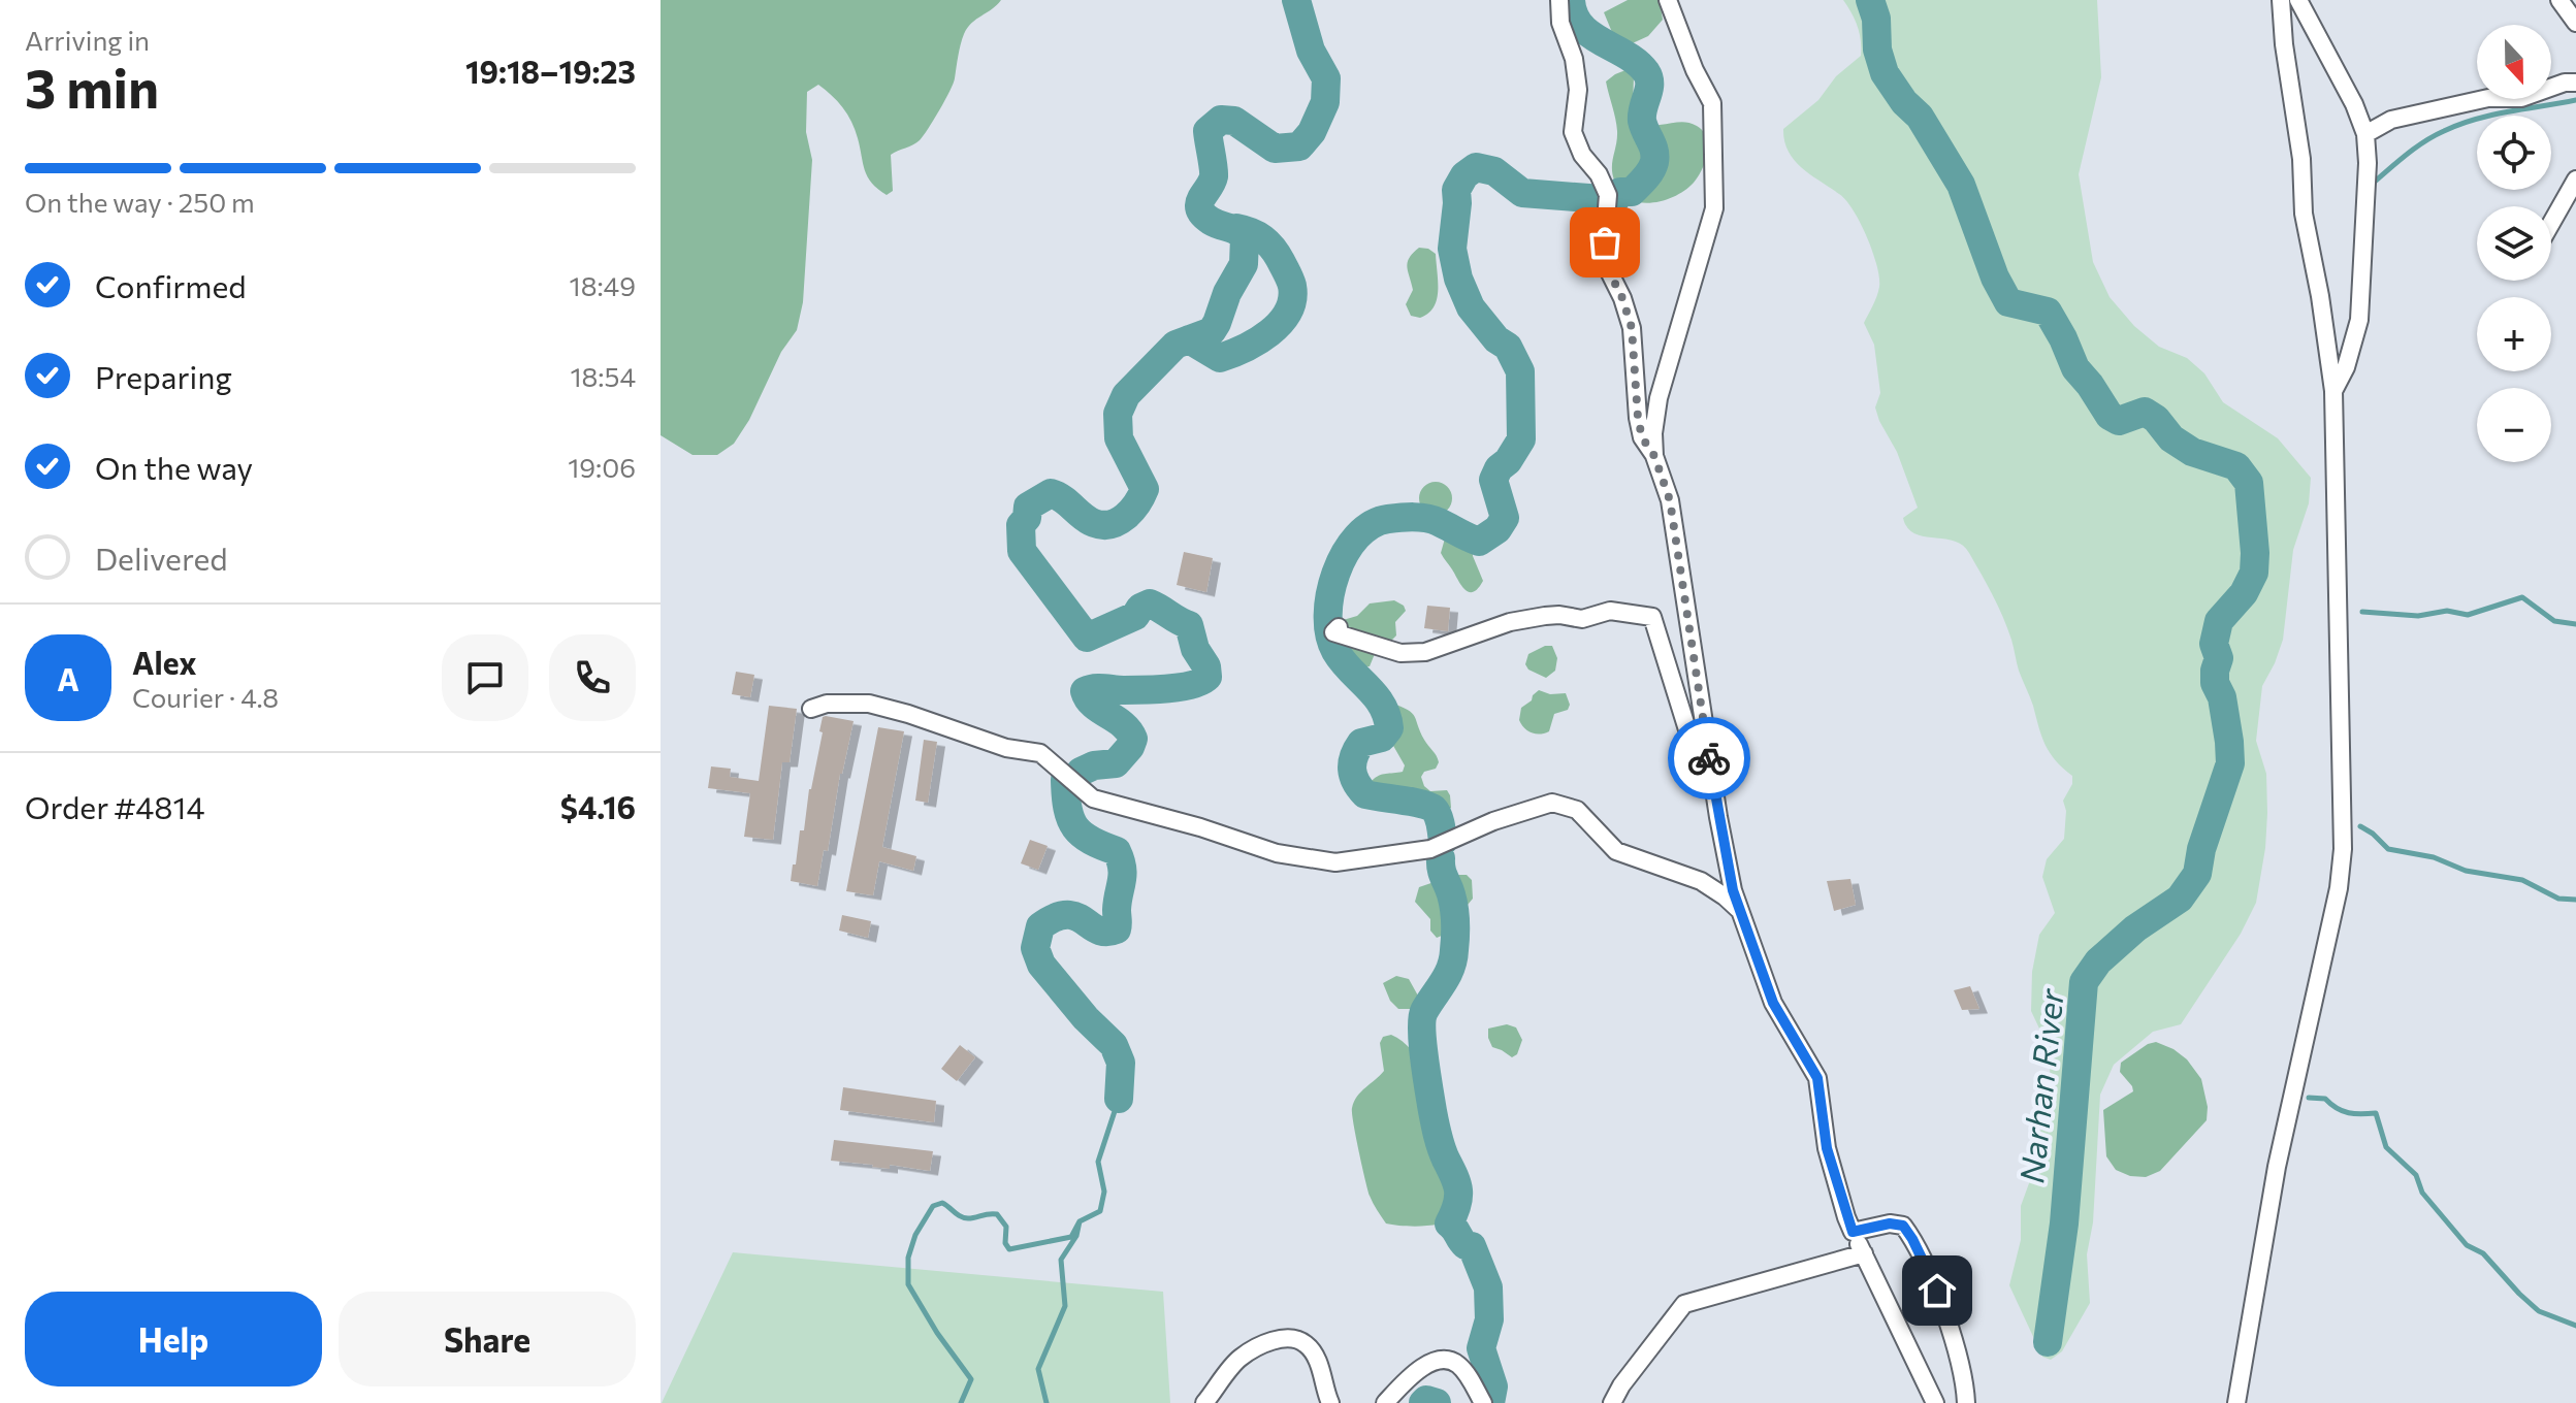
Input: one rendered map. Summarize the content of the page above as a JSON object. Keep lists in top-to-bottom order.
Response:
{
  "water": ["Narhan River"],
  "north": "bottom",
  "page": {
    "heading": ["3 min", "Arriving in", "19:18–19:23"],
    "panel": [
      "Alex",
      "Courier · 4.8",
      "Order #4814",
      "$4.16"
    ],
    "map_buttons": ["+", "−"],
    "bar": "On the way · 250 m",
    "list": [
      ["Confirmed", "18:49"],
      ["Preparing", "18:54"],
      ["On the way", "19:06"],
      "Delivered"
    ],
    "round": "A",
    "buttons": ["Help", "Share"]
  }
}
